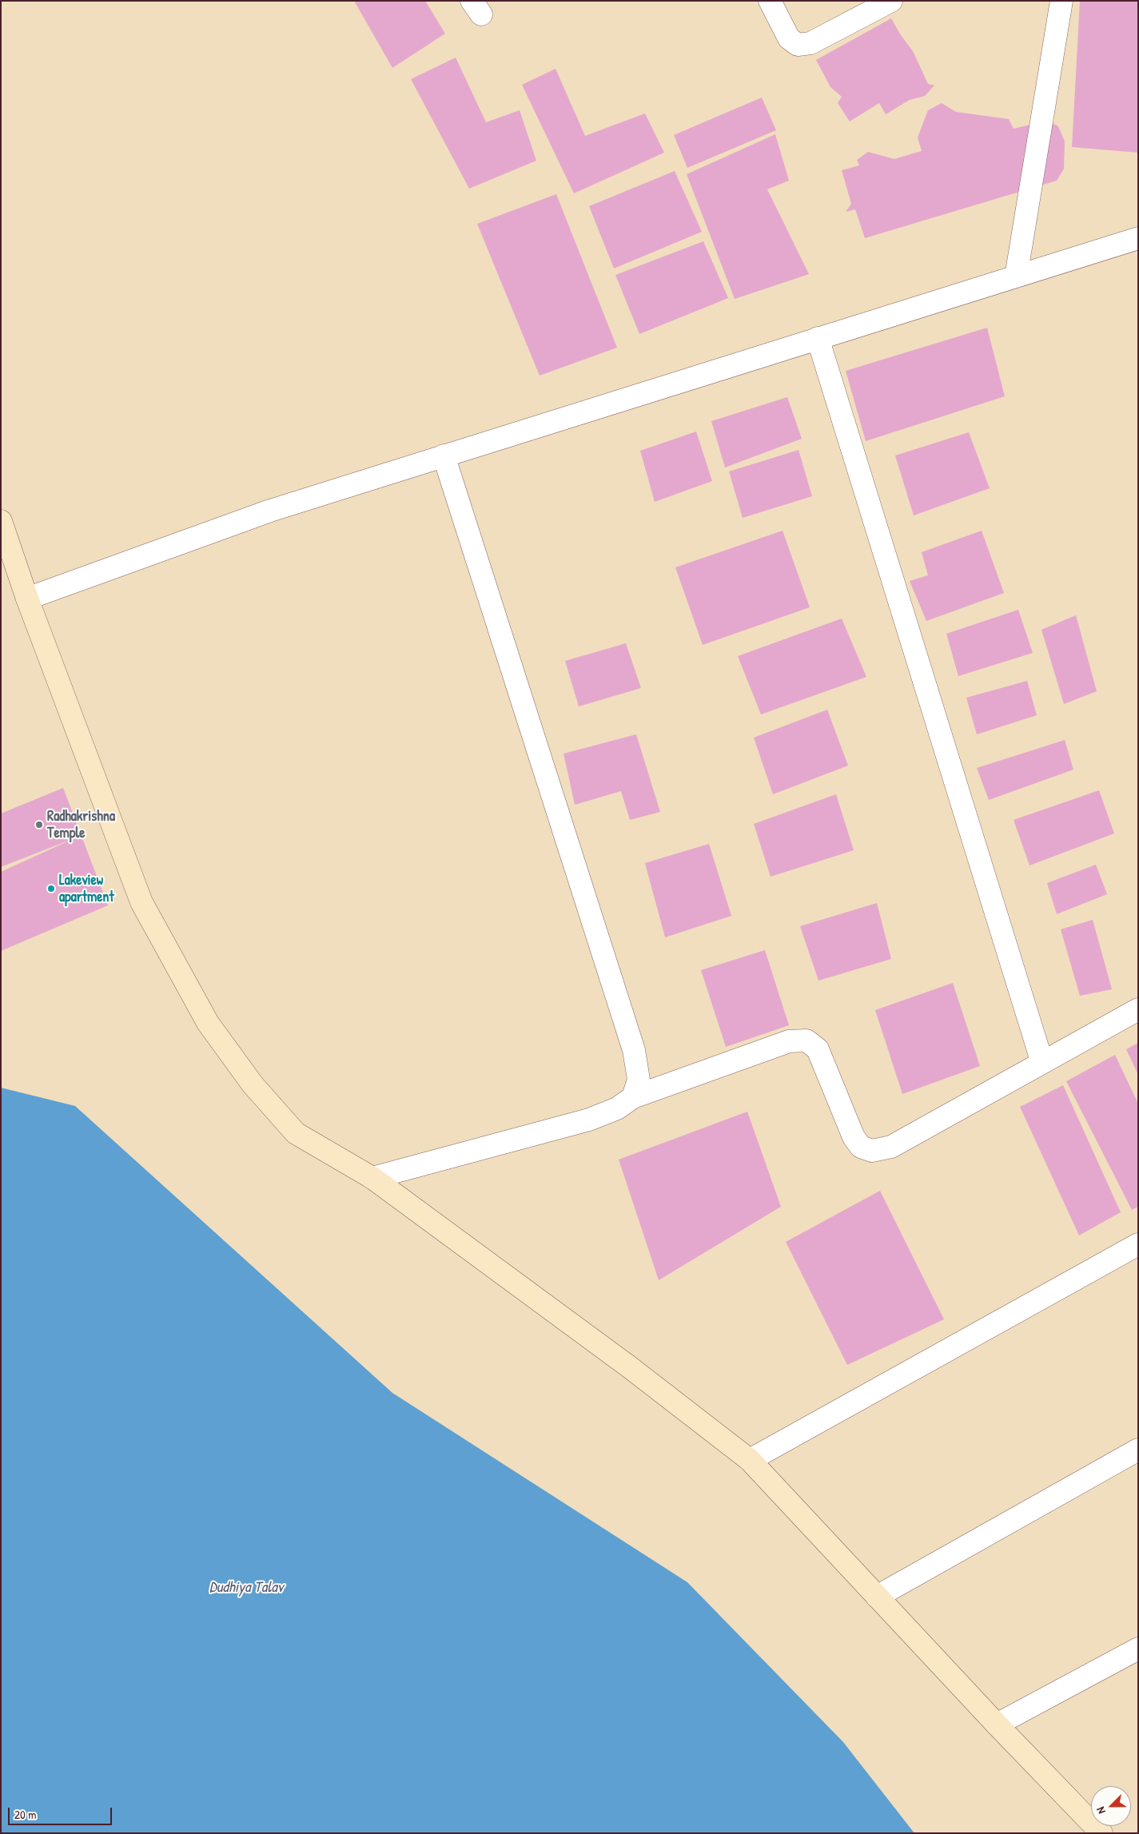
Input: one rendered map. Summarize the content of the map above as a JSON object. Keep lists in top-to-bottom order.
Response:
{
  "water": ["Dudhiya Talav"],
  "places": ["Radhakrishna Temple", "Lakeview apartment"],
  "scale_bar": "20 m",
  "north": "bottom left"
}
